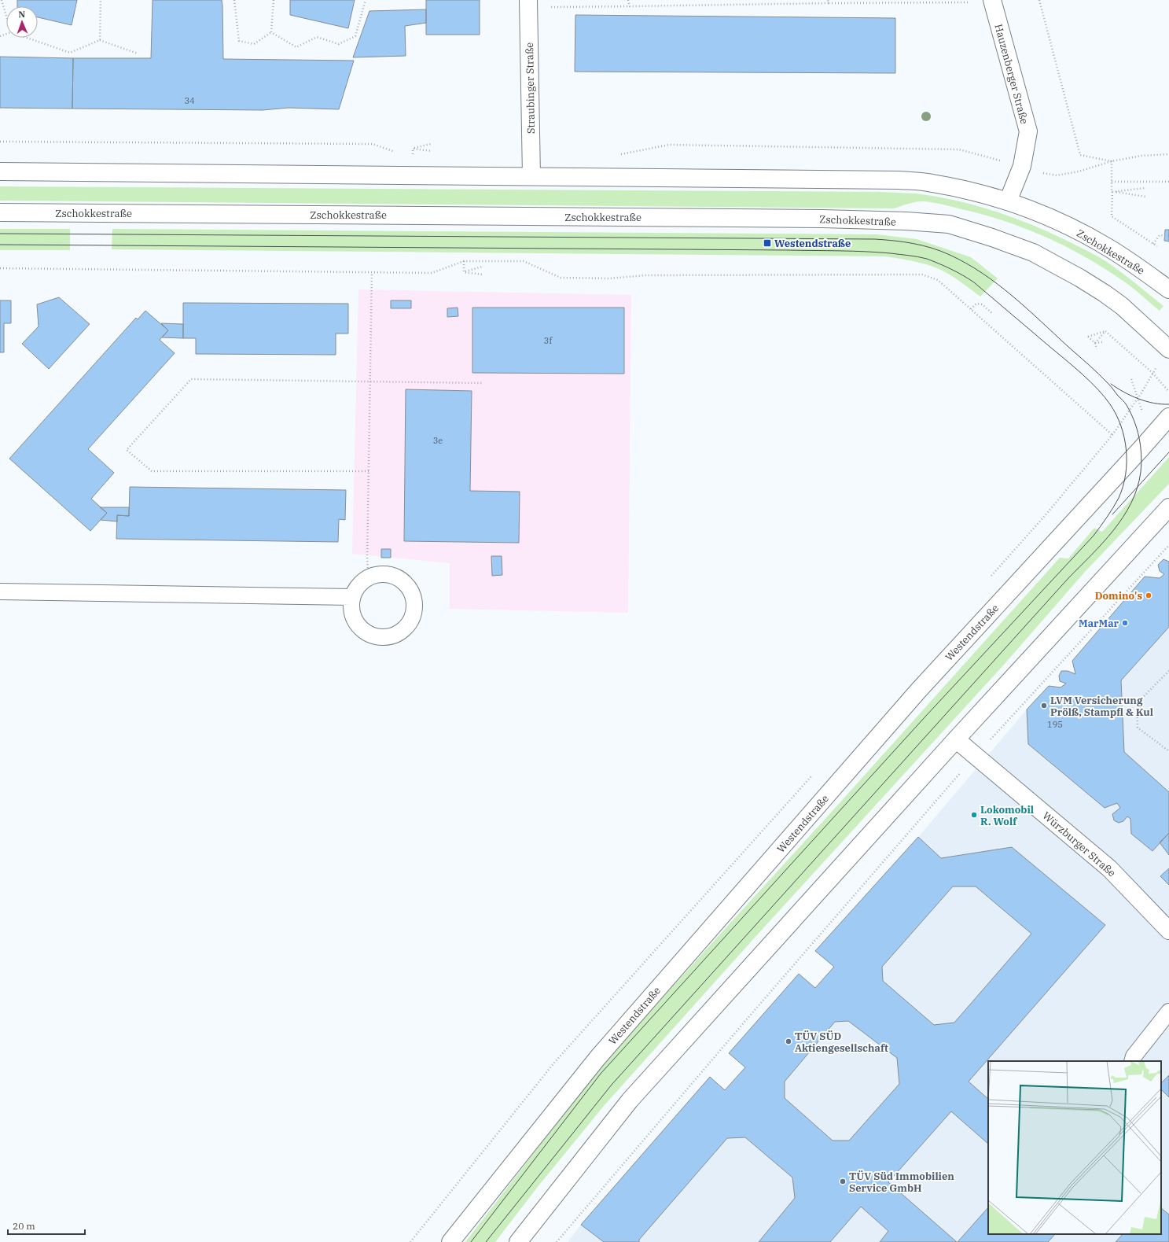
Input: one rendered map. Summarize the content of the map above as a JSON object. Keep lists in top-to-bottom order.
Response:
{
  "streets": {
    "main road": [
      "Hauzenberger Straße",
      "Straubinger Straße",
      "Zschokkestraße",
      "Westendstraße",
      "Würzburger Straße"
    ]
  },
  "crossings": [
    ["Hauzenberger Straße", "Zschokkestraße"],
    ["Straubinger Straße", "Zschokkestraße"]
  ],
  "places": {
    "transit": ["Westendstraße"],
    "other": [
      "Domino's",
      "MarMar",
      "LVM Versicherung Prölß, Stampfl & Kul",
      "Lokomobil R. Wolf",
      "TÜV SÜD Aktiengesellschaft",
      "TÜV Süd Immobilien Service GmbH"
    ]
  },
  "house_numbers": [
    "34",
    "3f",
    "3e",
    "195"
  ],
  "scale_bar": "20 m",
  "north": "top"
}
